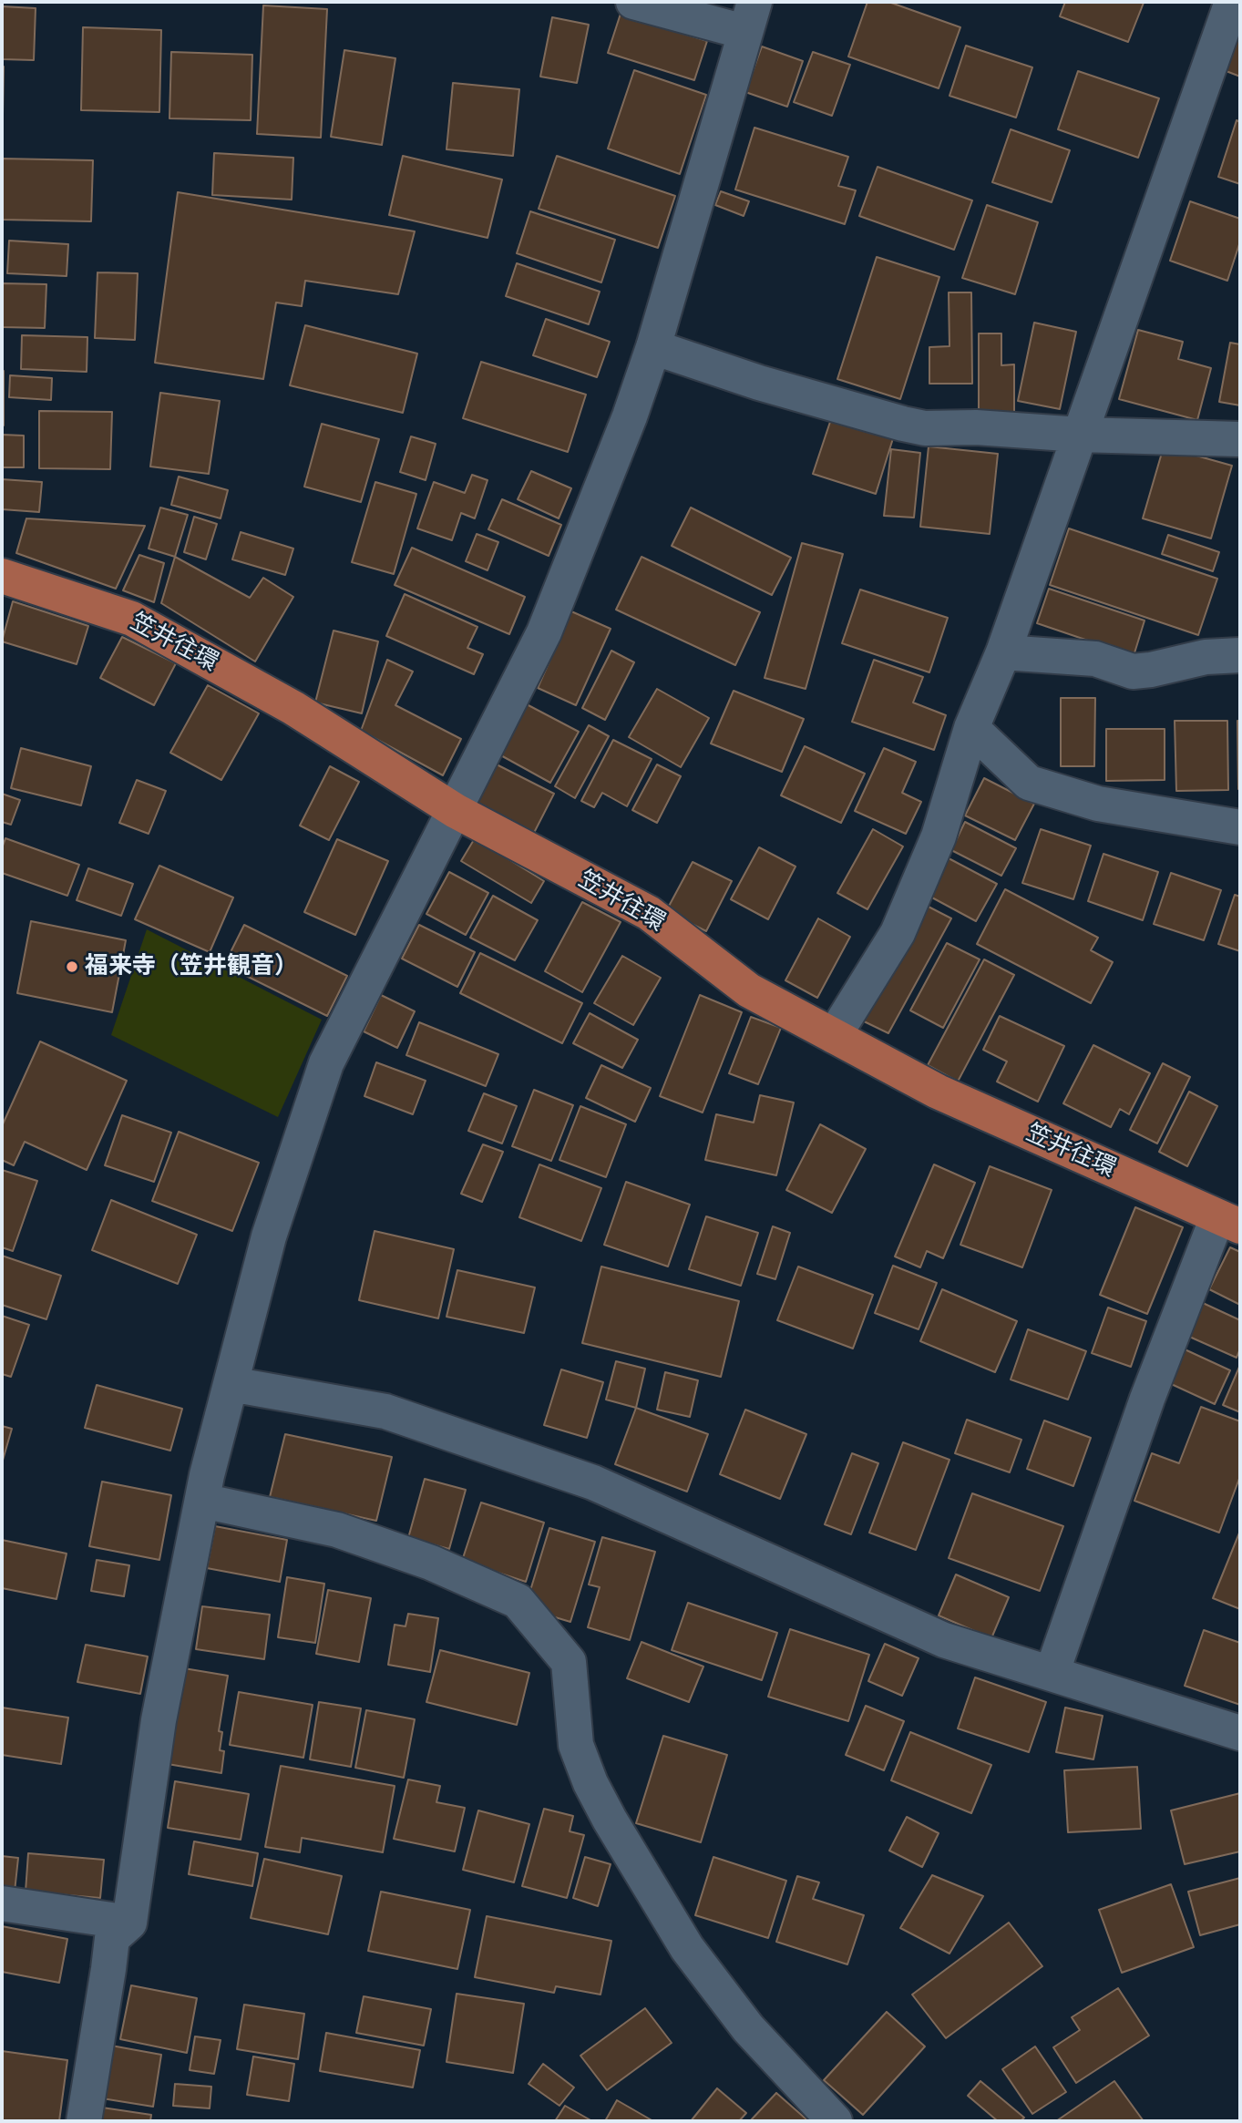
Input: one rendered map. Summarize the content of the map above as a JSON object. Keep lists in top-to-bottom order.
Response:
{
  "streets": {
    "main road": ["笠井往環"]
  },
  "places": ["福来寺（笠井観音）"]
}
